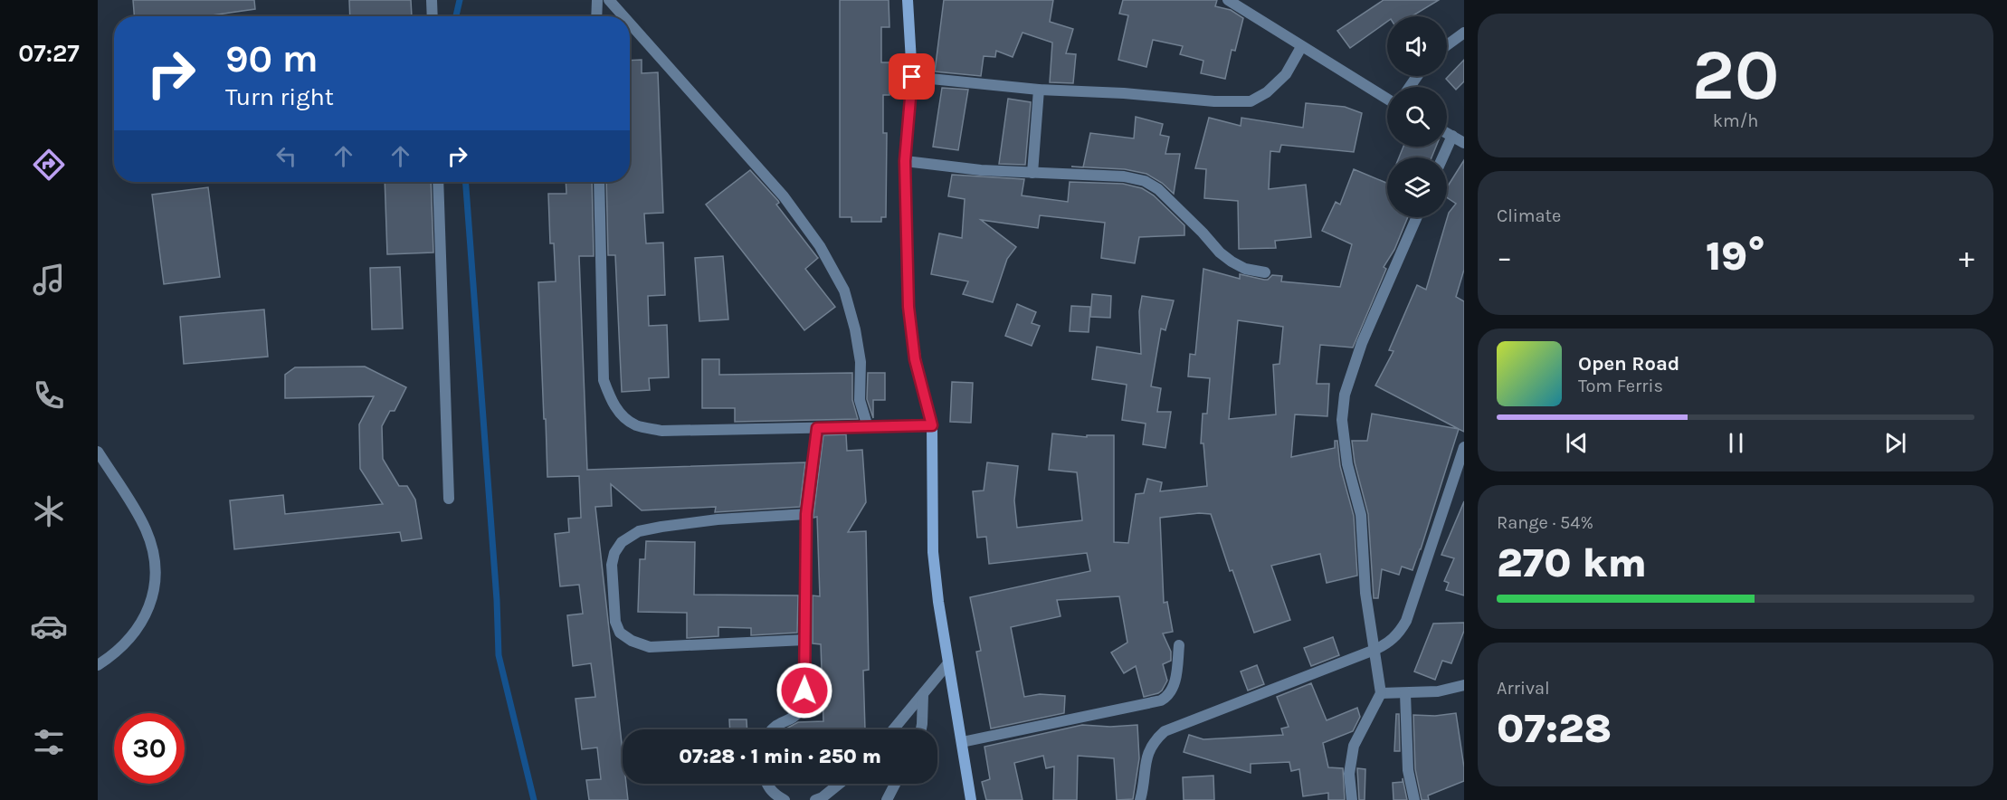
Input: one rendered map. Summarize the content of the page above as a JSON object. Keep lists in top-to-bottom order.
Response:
{
  "page": {
    "tabs": "07:27",
    "tile": [
      ["20", "km/h"],
      "Climate",
      ["Range · 54%", "270 km"],
      ["Arrival", "07:28"]
    ],
    "turn": ["90 m", "Turn right"],
    "heat": ["−", "19°", "+"],
    "song": ["Open Road", "Tom Ferris"],
    "limit": "30",
    "trip": "07:28 · 1 min · 250 m"
  }
}
